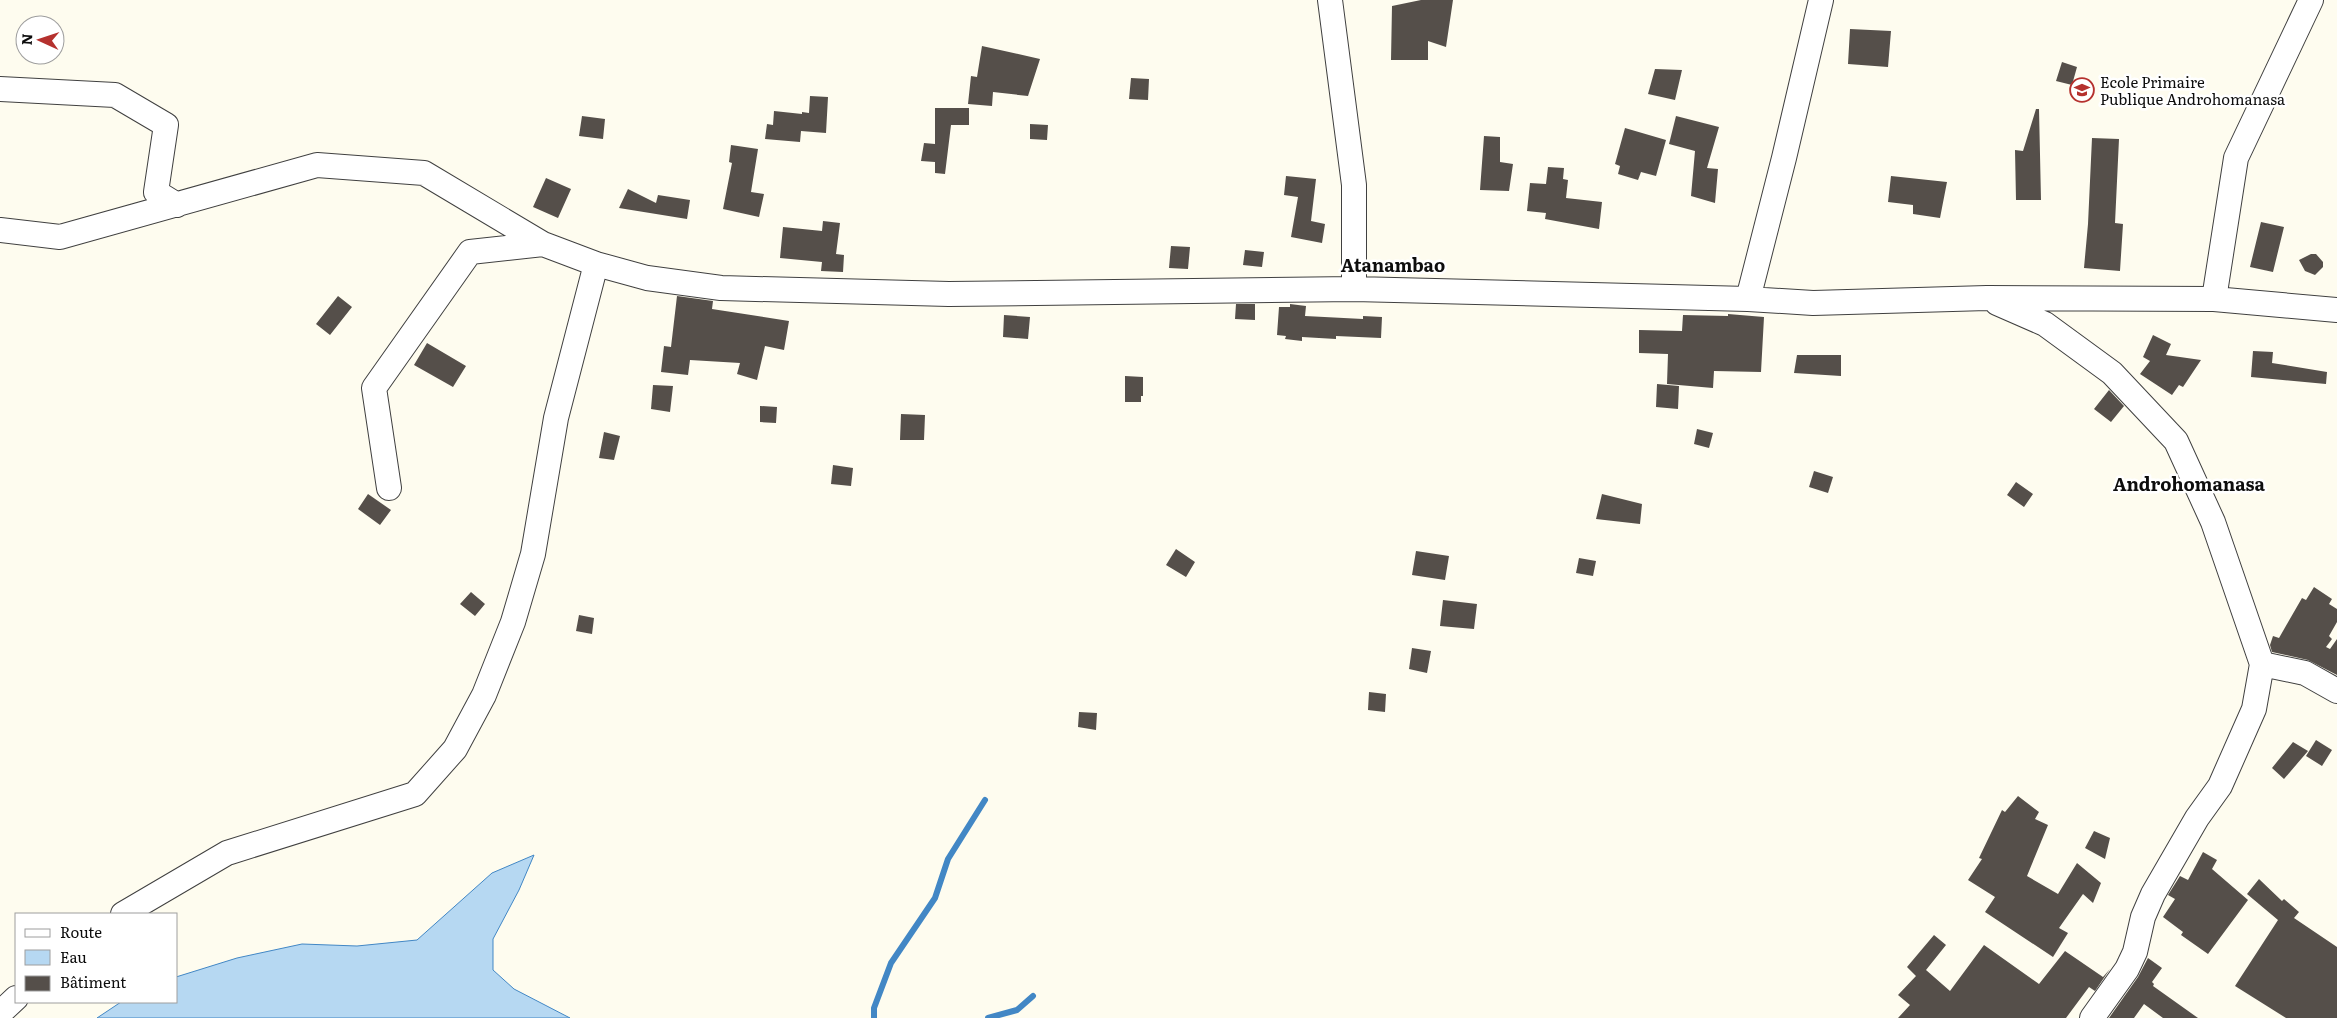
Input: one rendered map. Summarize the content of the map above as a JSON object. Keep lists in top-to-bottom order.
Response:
{
  "districts": ["Atanambao", "Androhomanasa"],
  "places": {
    "school or university": ["Ecole Primaire Publique Androhomanasa"]
  },
  "legend": ["Route", "Eau", "Bâtiment"],
  "north": "left"
}
